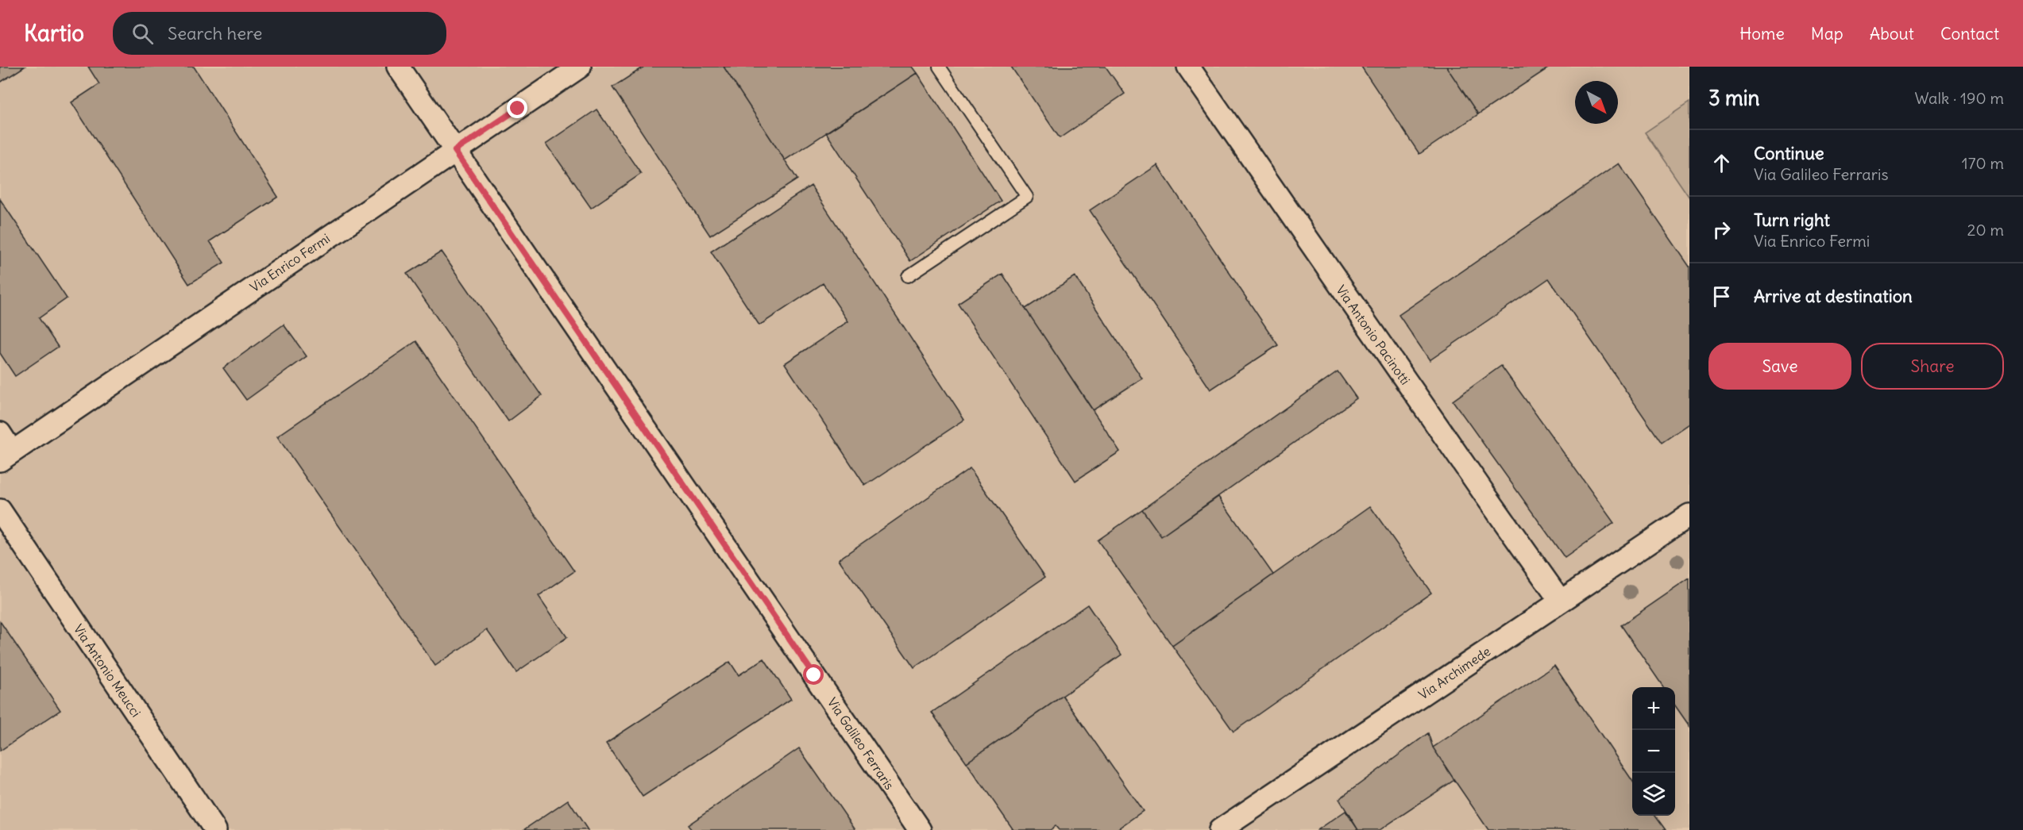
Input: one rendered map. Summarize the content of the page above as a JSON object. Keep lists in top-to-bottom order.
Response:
{
  "streets": {
    "street": [
      "Via Enrico Fermi",
      "Via Antonio Pacinotti",
      "Via Antonio Meucci",
      "Via Archimede",
      "Via Galileo Ferraris"
    ]
  },
  "crossings": [
    ["Via Enrico Fermi", "Via Galileo Ferraris"],
    ["Via Antonio Pacinotti", "Via Archimede"]
  ],
  "north": "bottom right",
  "page": {
    "header": "Kartio",
    "search": "Search here",
    "nav": [
      "Home",
      "Map",
      "About",
      "Contact"
    ],
    "heading": ["3 min", "Walk · 190 m"],
    "list": [
      ["Continue", "Via Galileo Ferraris", "170 m"],
      ["Turn right", "Via Enrico Fermi", "20 m"],
      "Arrive at destination"
    ],
    "buttons": ["Save", "Share"],
    "map_buttons": ["+", "−"]
  }
}
